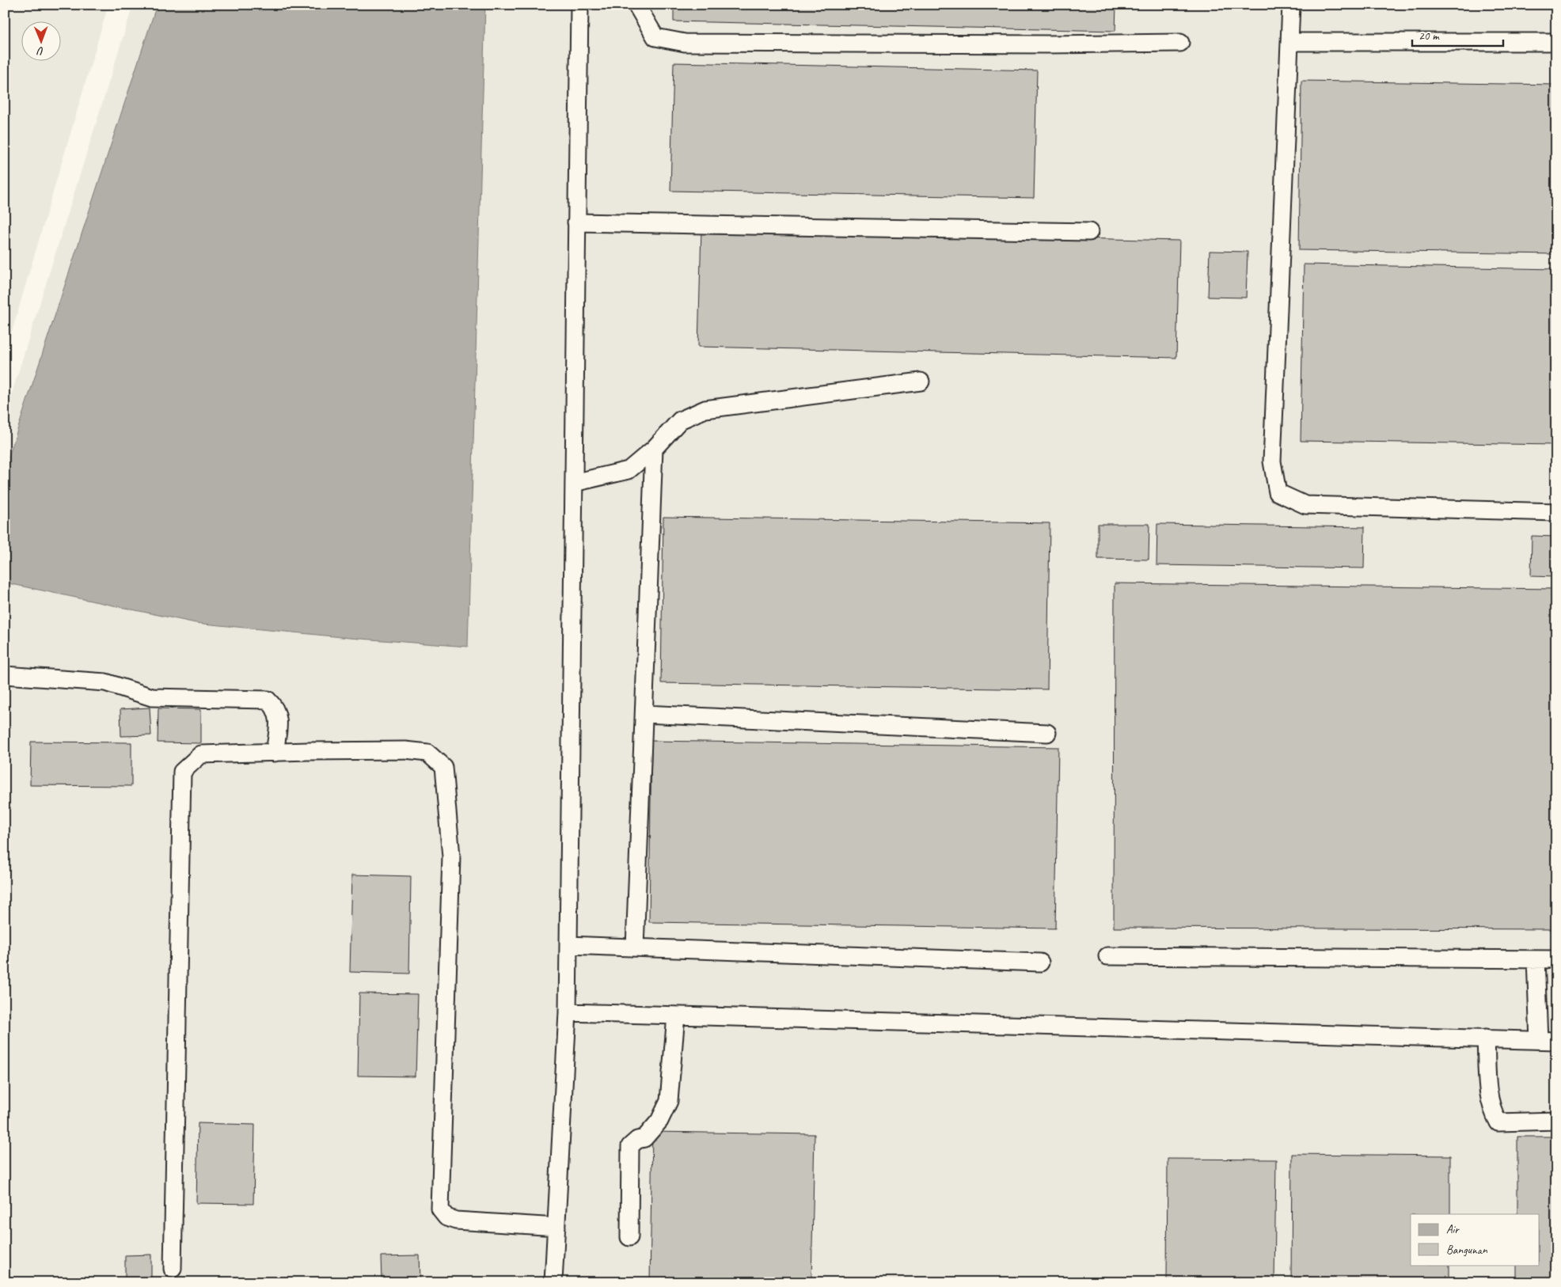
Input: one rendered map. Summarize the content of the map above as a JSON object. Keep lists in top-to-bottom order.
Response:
{
  "legend": ["Air", "Bangunan"],
  "scale_bar": "20 m",
  "north": "bottom"
}
